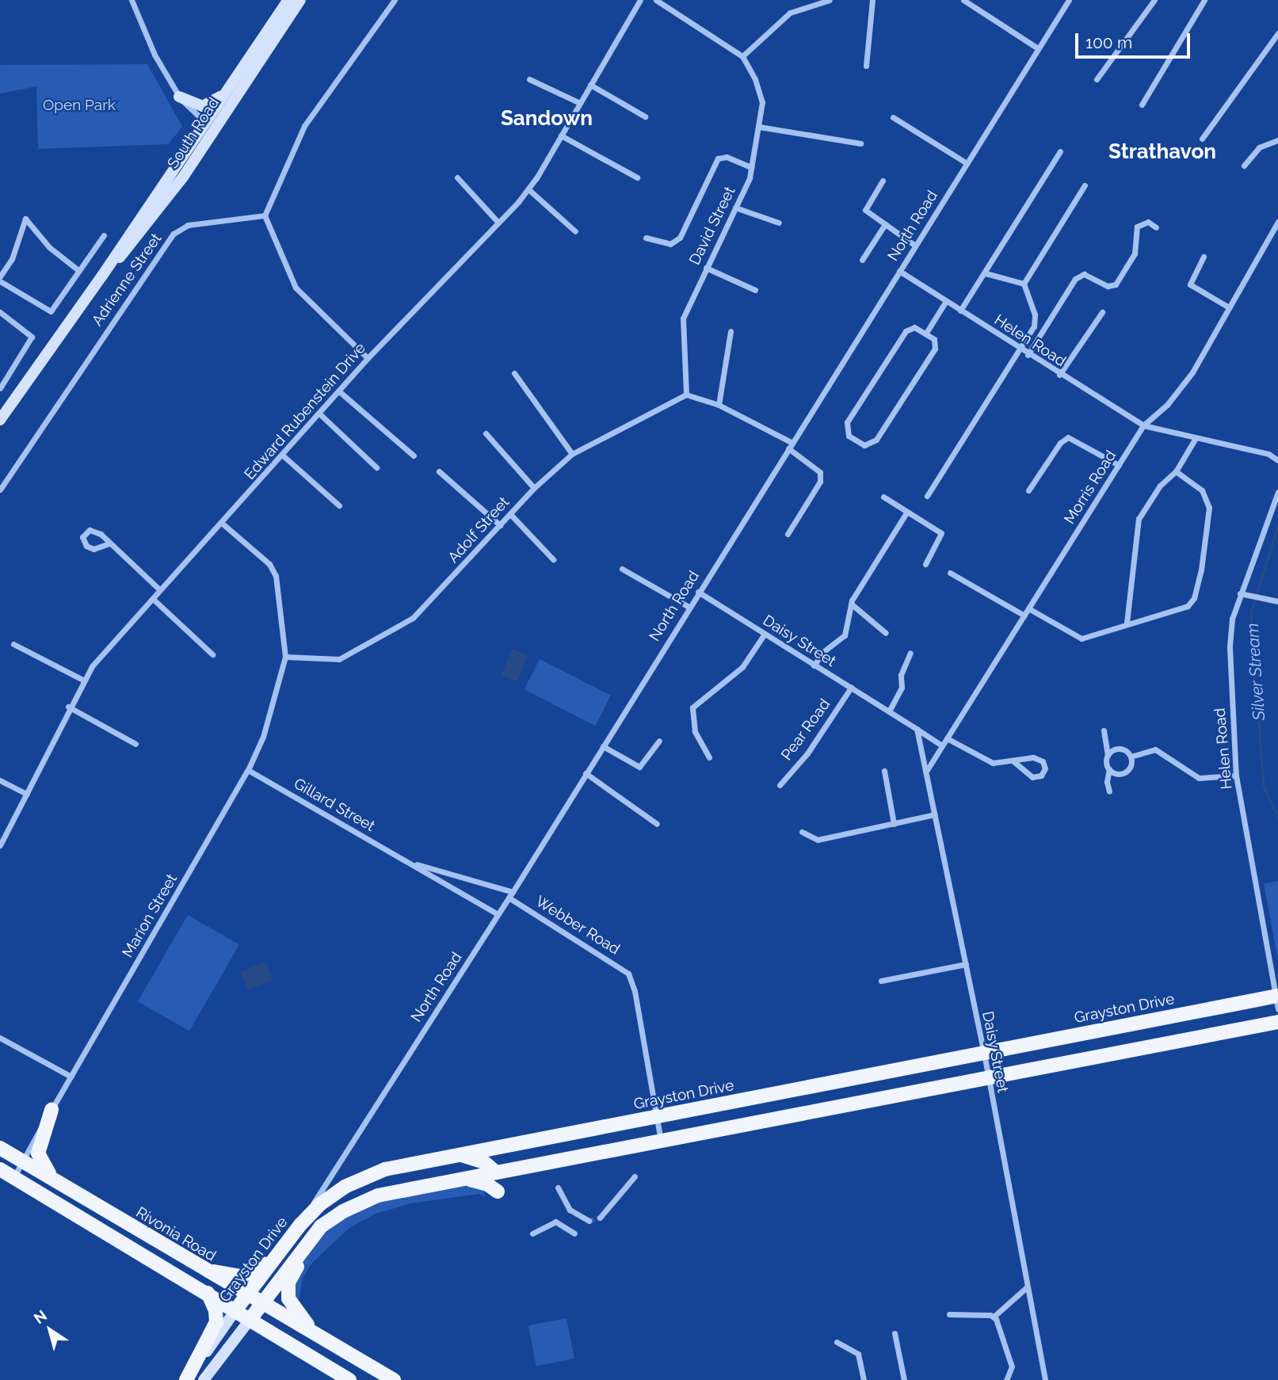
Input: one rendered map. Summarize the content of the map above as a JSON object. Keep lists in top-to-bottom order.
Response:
{
  "streets": {
    "main road": ["Grayston Drive", "Rivonia Road"],
    "street": [
      "South Road",
      "David Street",
      "North Road",
      "Adrienne Street",
      "Helen Road",
      "Edward Rubenstein Drive",
      "Morris Road",
      "Adolf Street",
      "Daisy Street",
      "Pear Road",
      "Gillard Street",
      "Marion Street",
      "Webber Road"
    ]
  },
  "crossings": [
    ["David Street", "Adolf Street"],
    ["North Road", "Helen Road"],
    ["North Road", "Daisy Street"],
    ["North Road", "Gillard Street"],
    ["North Road", "Webber Road"],
    ["North Road", "Grayston Drive"],
    ["Helen Road", "Morris Road"],
    ["Helen Road", "Grayston Drive"],
    ["Morris Road", "Daisy Street"],
    ["Adolf Street", "Marion Street"],
    ["Daisy Street", "Pear Road"],
    ["Daisy Street", "Grayston Drive"],
    ["Gillard Street", "Marion Street"],
    ["Gillard Street", "Webber Road"],
    ["Marion Street", "Rivonia Road"],
    ["Webber Road", "Grayston Drive"],
    ["Grayston Drive", "Rivonia Road"]
  ],
  "districts": ["Sandown", "Strathavon"],
  "water": ["Silver Stream"],
  "parks": ["Open Park"],
  "scale_bar": "100 m",
  "north": "top left"
}
